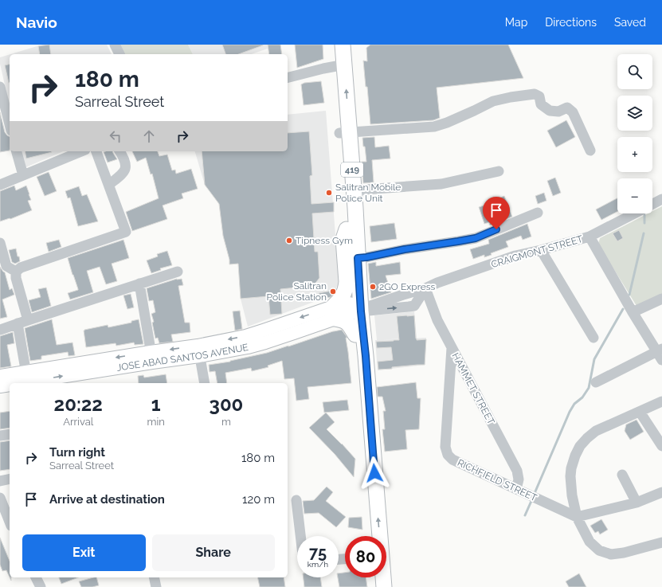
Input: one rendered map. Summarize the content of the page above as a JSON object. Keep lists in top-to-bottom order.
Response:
{
  "streets": {
    "highway": ["419"],
    "main road": ["JOSE ABAD SANTOS AVENUE"],
    "street": ["CRAIGMONT STREET", "HAMMET STREET", "RICHFIELD STREET"]
  },
  "crossings": [
    ["419", "CRAIGMONT STREET"],
    ["419", "JOSE ABAD SANTOS AVENUE"],
    ["CRAIGMONT STREET", "JOSE ABAD SANTOS AVENUE"],
    ["CRAIGMONT STREET", "HAMMET STREET"],
    ["HAMMET STREET", "RICHFIELD STREET"]
  ],
  "places": [
    "Salitran Mobile Police Unit",
    "Tipness Gym",
    "2GO Express",
    "Salitran Police Station"
  ],
  "page": {
    "header": "Navio",
    "nav": ["Map", "Directions", "Saved"],
    "map_buttons": ["+", "−"],
    "turn": ["180 m", "Sarreal Street"],
    "eta": [
      "20:22",
      "Arrival",
      "1",
      "min",
      "300",
      "m"
    ],
    "list": [
      {
        "name": "Turn right",
        "note": "Sarreal Street",
        "value": "180 m"
      },
      {
        "name": "Arrive at destination",
        "value": "120 m"
      }
    ],
    "buttons": ["Exit", "Share"],
    "speed": "75 km/h",
    "limit": "80"
  }
}
